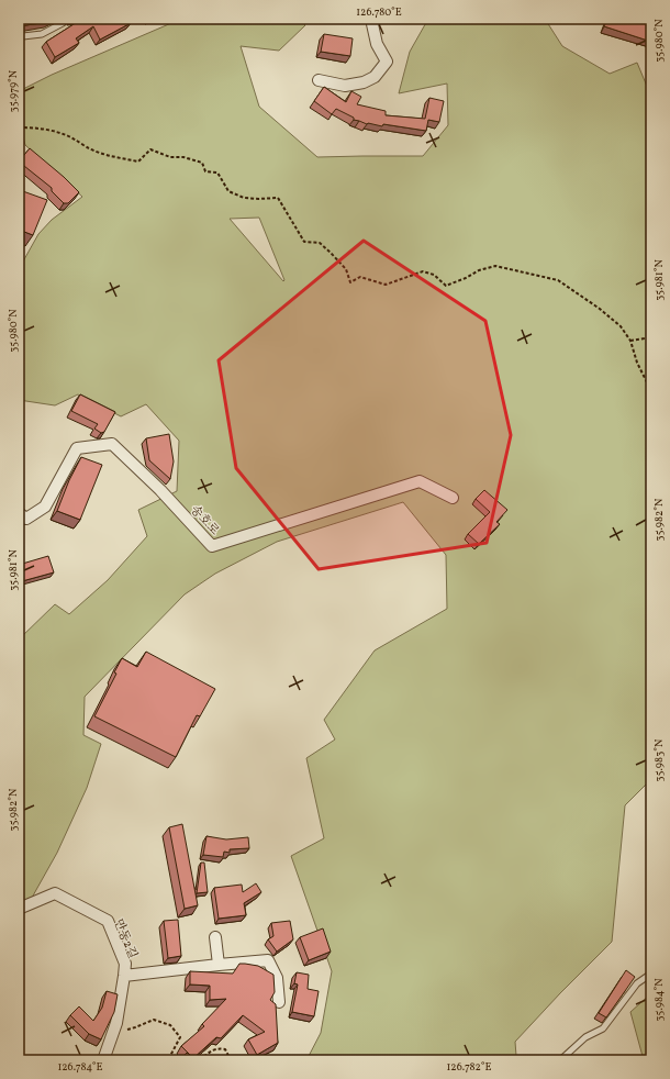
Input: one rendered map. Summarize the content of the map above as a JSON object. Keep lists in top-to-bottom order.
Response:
{
  "streets": {
    "street": ["송호로", "만동2길"]
  },
  "coordinates": [
    "126.780°E",
    "35.980°N",
    "35.979°N",
    "35.981°N",
    "35.982°N",
    "35.983°N",
    "35.984°N",
    "126.784°E",
    "126.782°E"
  ]
}
